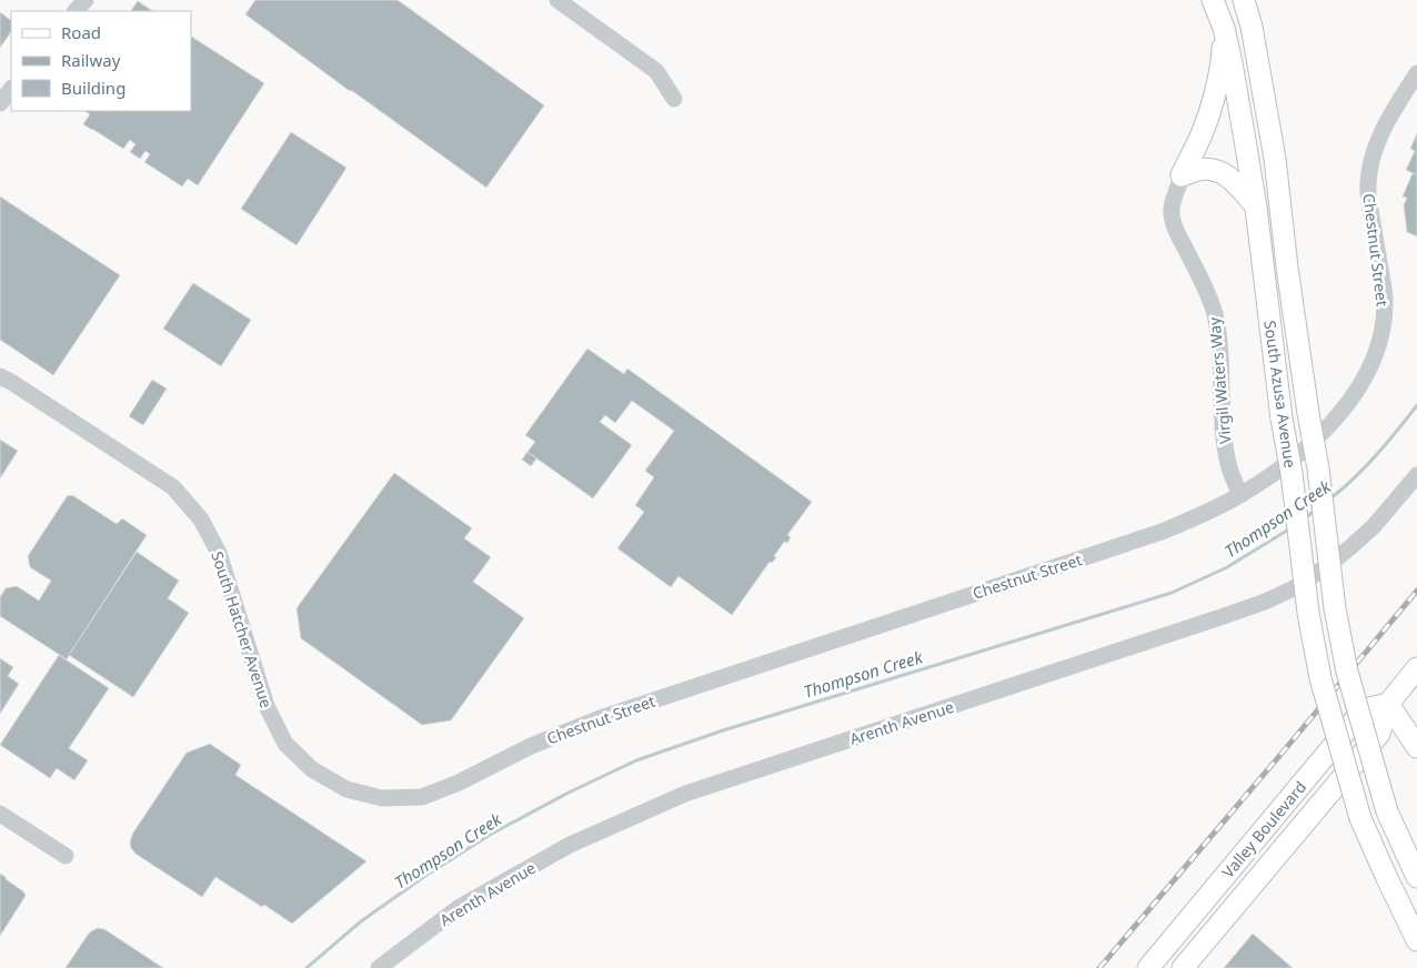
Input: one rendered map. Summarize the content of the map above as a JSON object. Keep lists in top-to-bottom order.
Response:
{
  "streets": {
    "main road": ["South Azusa Avenue", "Valley Boulevard"],
    "street": [
      "Chestnut Street",
      "Virgil Waters Way",
      "South Hatcher Avenue",
      "Arenth Avenue"
    ]
  },
  "crossings": [
    ["Chestnut Street", "Virgil Waters Way"],
    ["Chestnut Street", "South Hatcher Avenue"]
  ],
  "water": ["Thompson Creek"],
  "legend": ["Road", "Railway", "Building"]
}
